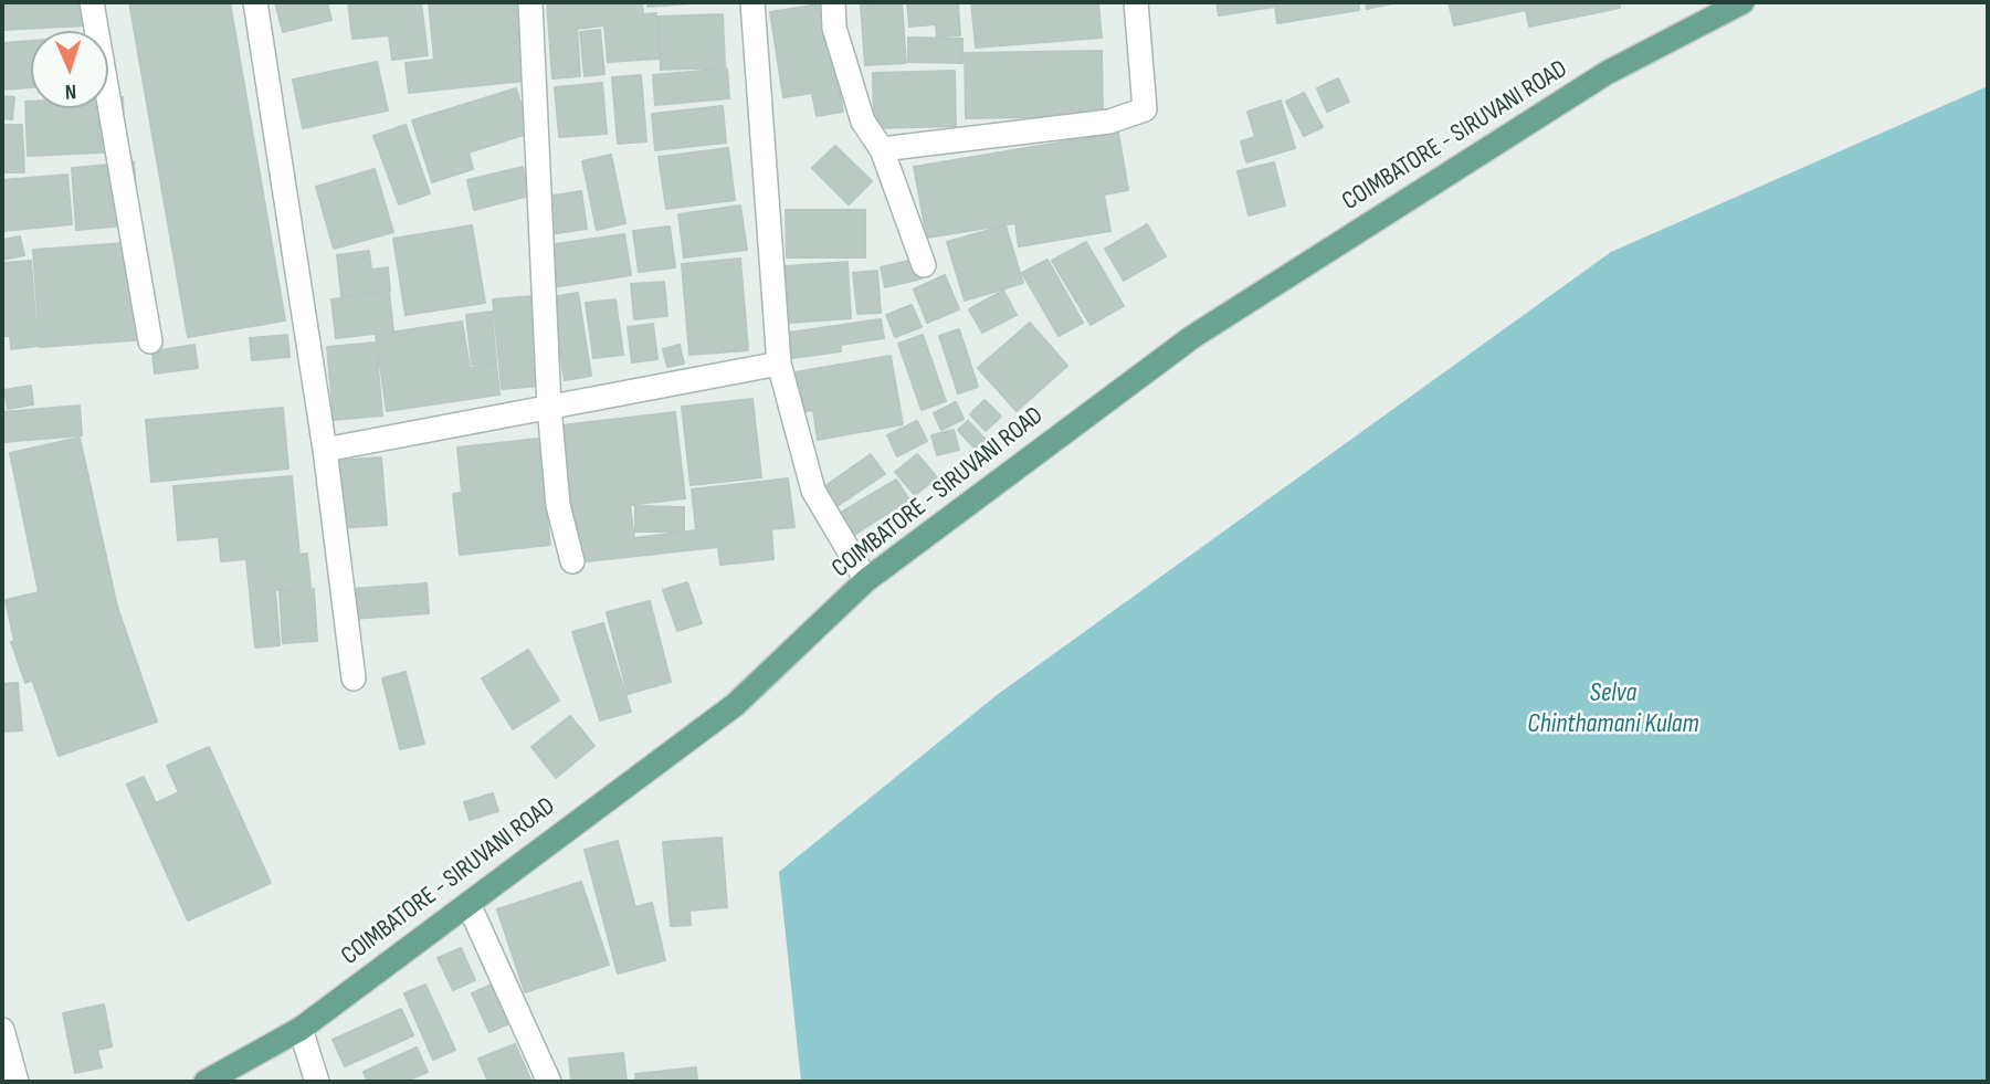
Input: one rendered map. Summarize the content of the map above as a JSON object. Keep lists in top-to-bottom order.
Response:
{
  "streets": {
    "main road": ["COIMBATORE - SIRUVANI ROAD"]
  },
  "water": ["Selva Chinthamani Kulam"],
  "north": "bottom"
}
